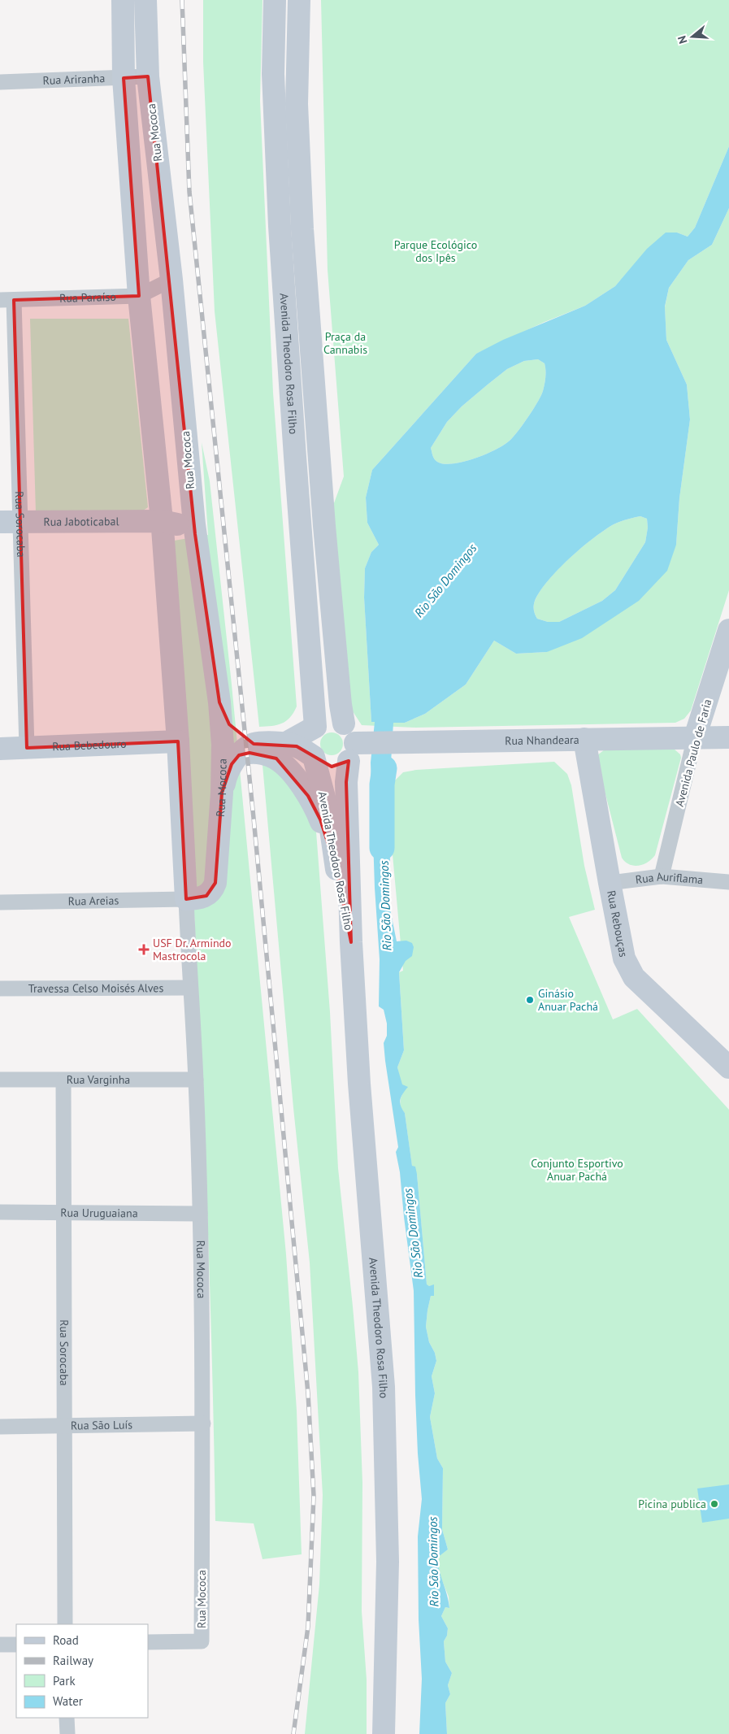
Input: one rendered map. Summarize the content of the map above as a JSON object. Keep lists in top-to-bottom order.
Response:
{
  "streets": {
    "main road": [
      "Rua Mococa",
      "Avenida Theodoro Rosa Filho",
      "Rua Jaboticabal",
      "Rua Nhandeara",
      "Rua Bebedouro",
      "Avenida Paulo de Faria",
      "Rua Rebouças"
    ],
    "street": [
      "Rua Ariranha",
      "Rua Paraíso",
      "Rua Sorocaba",
      "Rua Auriflama",
      "Rua Areias",
      "Travessa Celso Moisés Alves",
      "Rua Varginha",
      "Rua Uruguaiana",
      "Rua São Luís"
    ]
  },
  "crossings": [
    ["Rua Ariranha", "Rua Mococa"],
    ["Rua Mococa", "Rua Paraíso"],
    ["Rua Mococa", "Rua Jaboticabal"],
    ["Rua Mococa", "Rua Bebedouro"],
    ["Rua Mococa", "Rua Areias"],
    ["Rua Mococa", "Travessa Celso Moisés Alves"],
    ["Rua Mococa", "Rua Varginha"],
    ["Rua Mococa", "Rua Uruguaiana"],
    ["Rua Mococa", "Rua São Luís"],
    ["Rua Paraíso", "Rua Sorocaba"],
    ["Avenida Theodoro Rosa Filho", "Rua Nhandeara"],
    ["Rua Jaboticabal", "Rua Sorocaba"],
    ["Rua Sorocaba", "Rua Bebedouro"],
    ["Rua Sorocaba", "Rua Varginha"],
    ["Rua Sorocaba", "Rua Uruguaiana"],
    ["Rua Sorocaba", "Rua São Luís"],
    ["Rua Nhandeara", "Avenida Paulo de Faria"],
    ["Rua Nhandeara", "Rua Rebouças"],
    ["Avenida Paulo de Faria", "Rua Auriflama"],
    ["Rua Auriflama", "Rua Rebouças"]
  ],
  "water": ["Rio São Domingos"],
  "parks": ["Parque Ecológico dos Ipês", "Praça da Cannabis", "Conjunto Esportivo Anuar Pachá"],
  "places": {
    "health": ["USF Dr. Armindo Mastrocola"],
    "other": ["Ginásio Anuar Pachá", "Picina publica"]
  },
  "legend": [
    "Road",
    "Railway",
    "Park",
    "Water"
  ],
  "north": "left"
}
